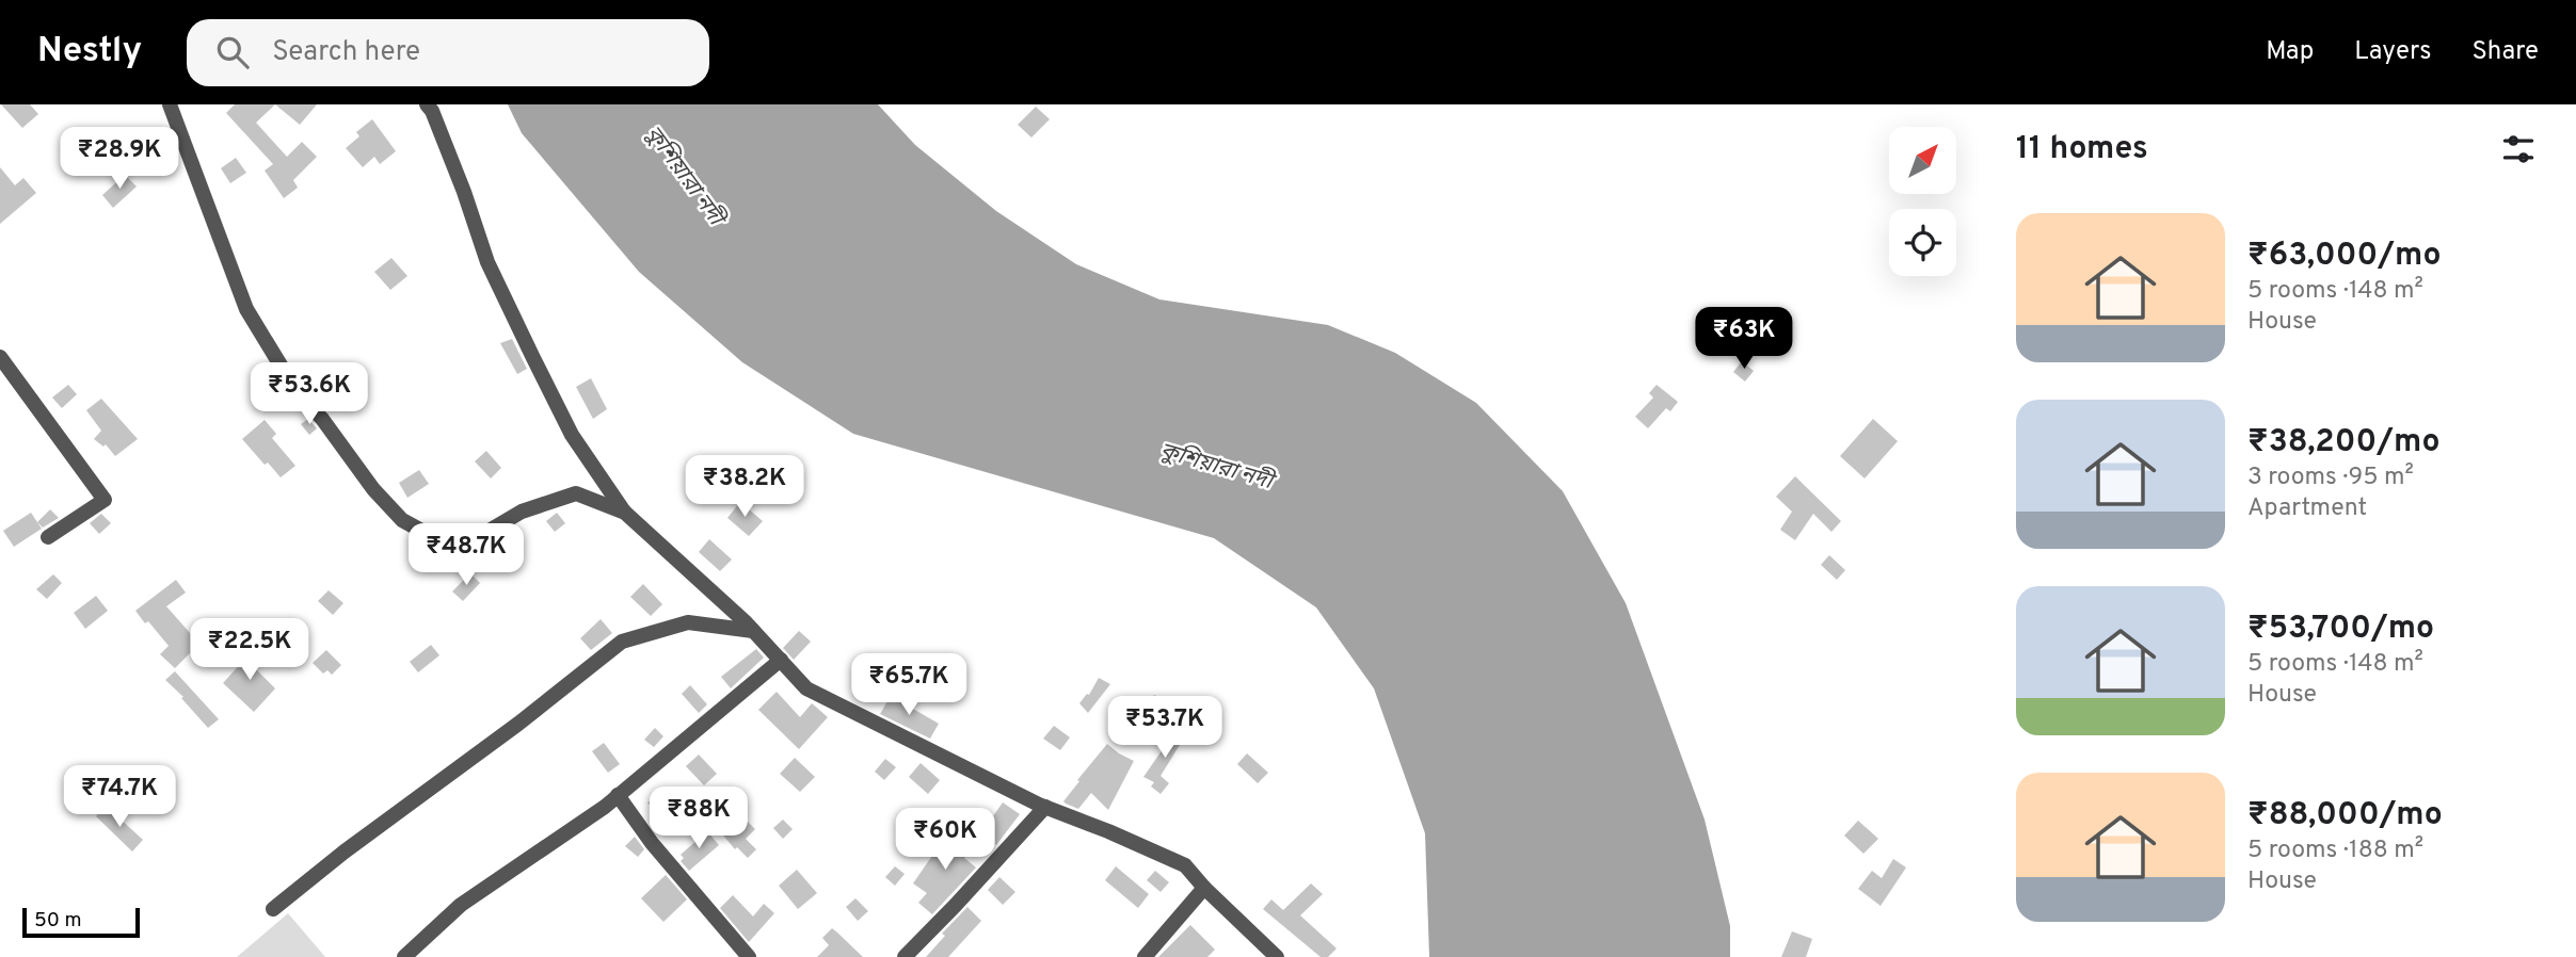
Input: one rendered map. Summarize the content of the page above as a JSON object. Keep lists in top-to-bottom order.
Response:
{
  "water": ["কুশিয়ারা নদী"],
  "scale_bar": "50 m",
  "north": "top right",
  "page": {
    "header": "Nestly",
    "search": "Search here",
    "nav": ["Map", "Layers", "Share"],
    "heading": "11 homes",
    "price": [
      "₹28.9K",
      "₹63K",
      "₹53.6K",
      "₹38.2K",
      "₹48.7K",
      "₹22.5K",
      "₹65.7K",
      "₹53.7K",
      "₹74.7K",
      "₹88K",
      "₹60K"
    ],
    "list": [
      {
        "name": "₹63,000/mo",
        "note": "5 rooms · 148 m² · House"
      },
      {
        "name": "₹38,200/mo",
        "note": "3 rooms · 95 m² · Apartment"
      },
      {
        "name": "₹53,700/mo",
        "note": "5 rooms · 148 m² · House"
      },
      {
        "name": "₹88,000/mo",
        "note": "5 rooms · 188 m² · House"
      }
    ],
    "scale": "50 m"
  }
}
